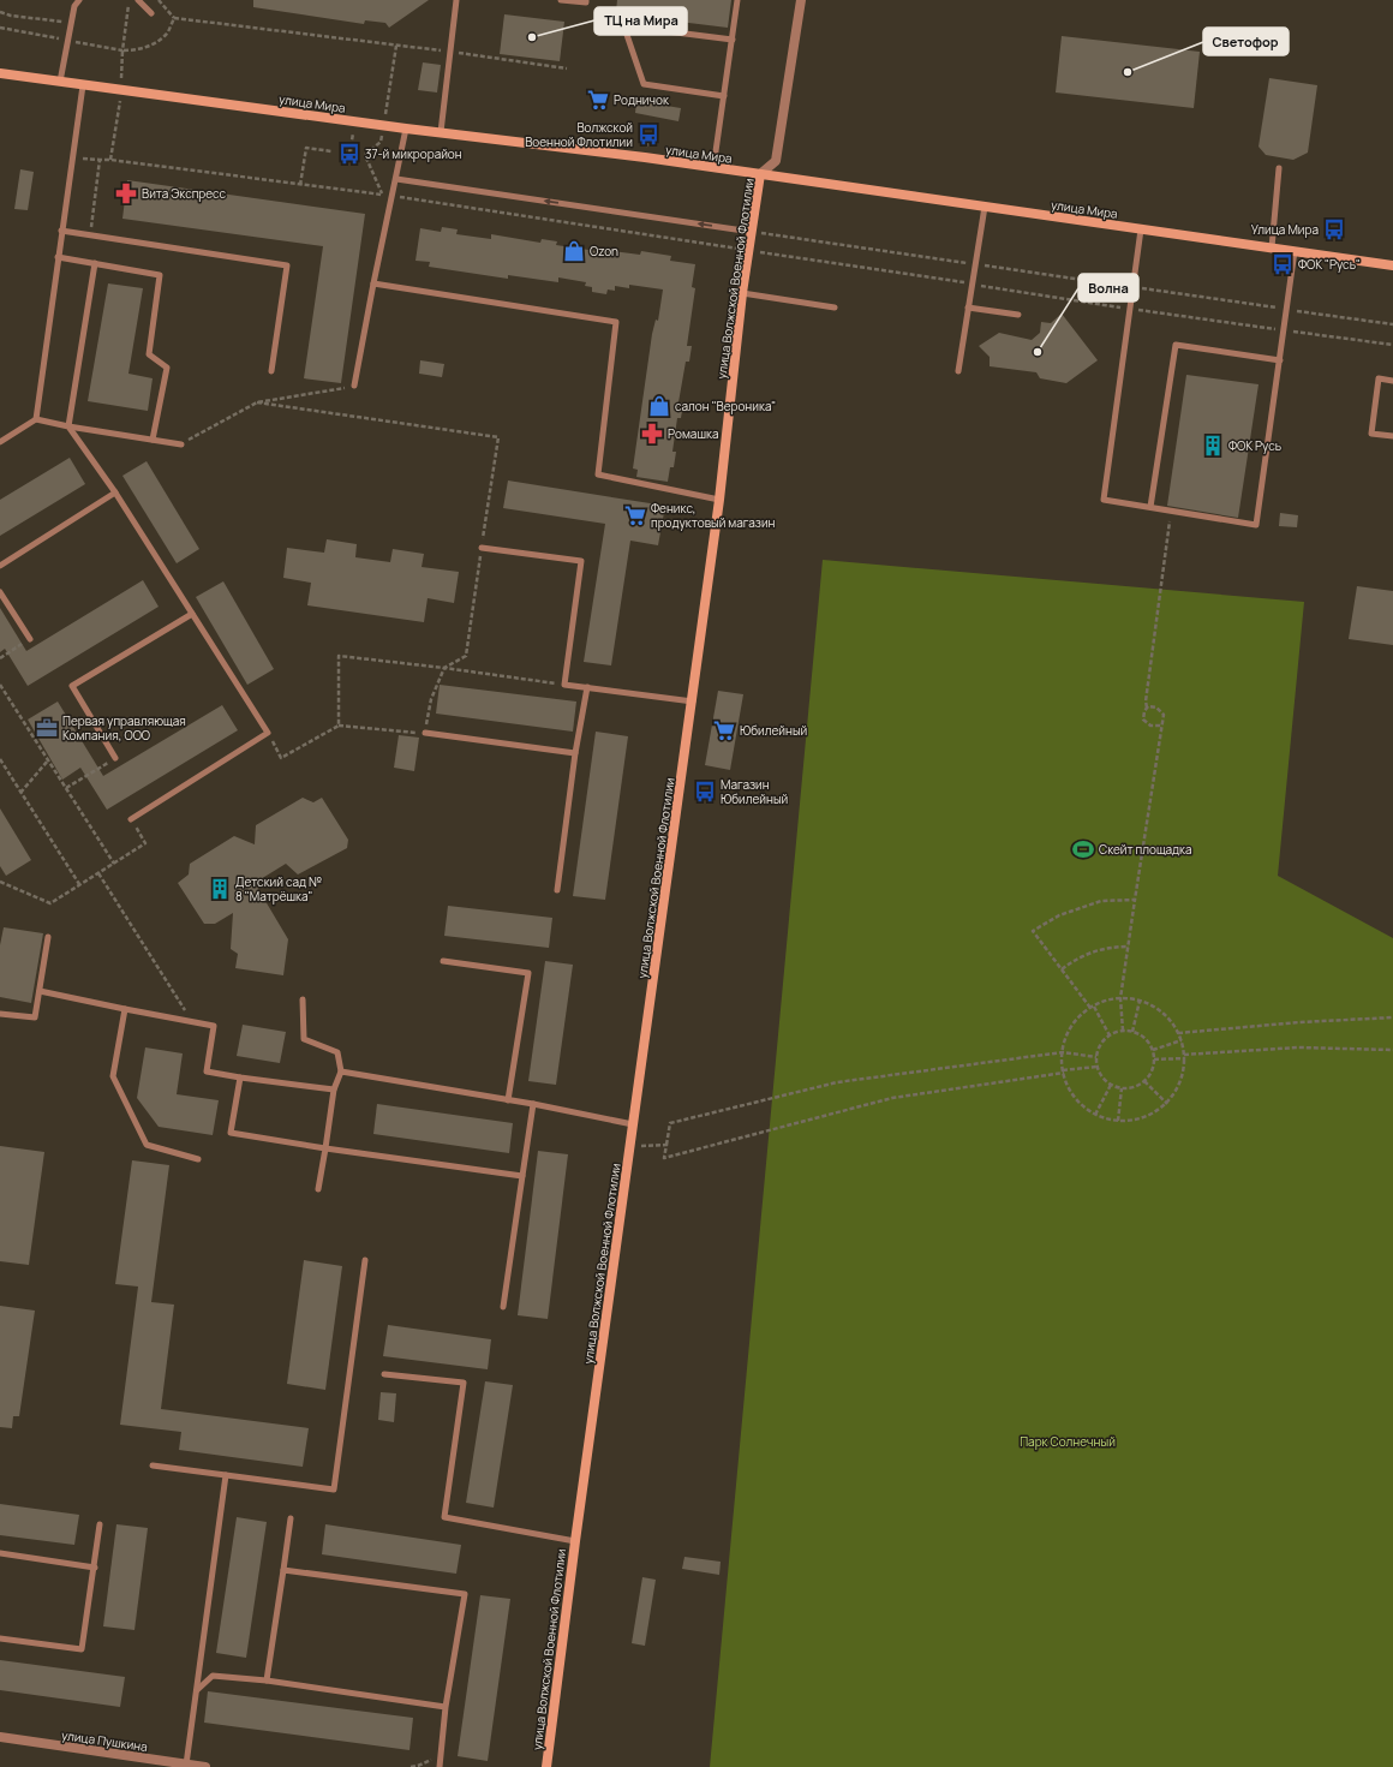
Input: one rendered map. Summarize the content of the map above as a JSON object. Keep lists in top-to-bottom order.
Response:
{
  "streets": {
    "street": ["улица Мира", "улица Волжской Военной Флотилии", "улица Пушкина"]
  },
  "crossings": [
    ["улица Мира", "улица Волжской Военной Флотилии"]
  ],
  "parks": ["Парк Солнечный"],
  "places": {
    "other": ["ТЦ на Мира", "Светофор", "Волна"],
    "supermarket": ["Родничок", "Феникс, продуктовый магазин", "Юбилейный"],
    "bus stop": [
      "Волжской Военной Флотилии",
      "37-й микрорайон",
      "Улица Мира",
      "ФОК \"Русь\"",
      "Магазин Юбилейный"
    ],
    "pharmacy": ["Вита Экспресс", "Ромашка"],
    "shop": ["Ozon", "салон \"Вероника\""],
    "building": ["ФОК Русь", "Детский сад № 8 \"Матрёшка\""],
    "office": ["Первая управляющая Компания, ООО"],
    "sports": ["Скейт площадка"]
  }
}
